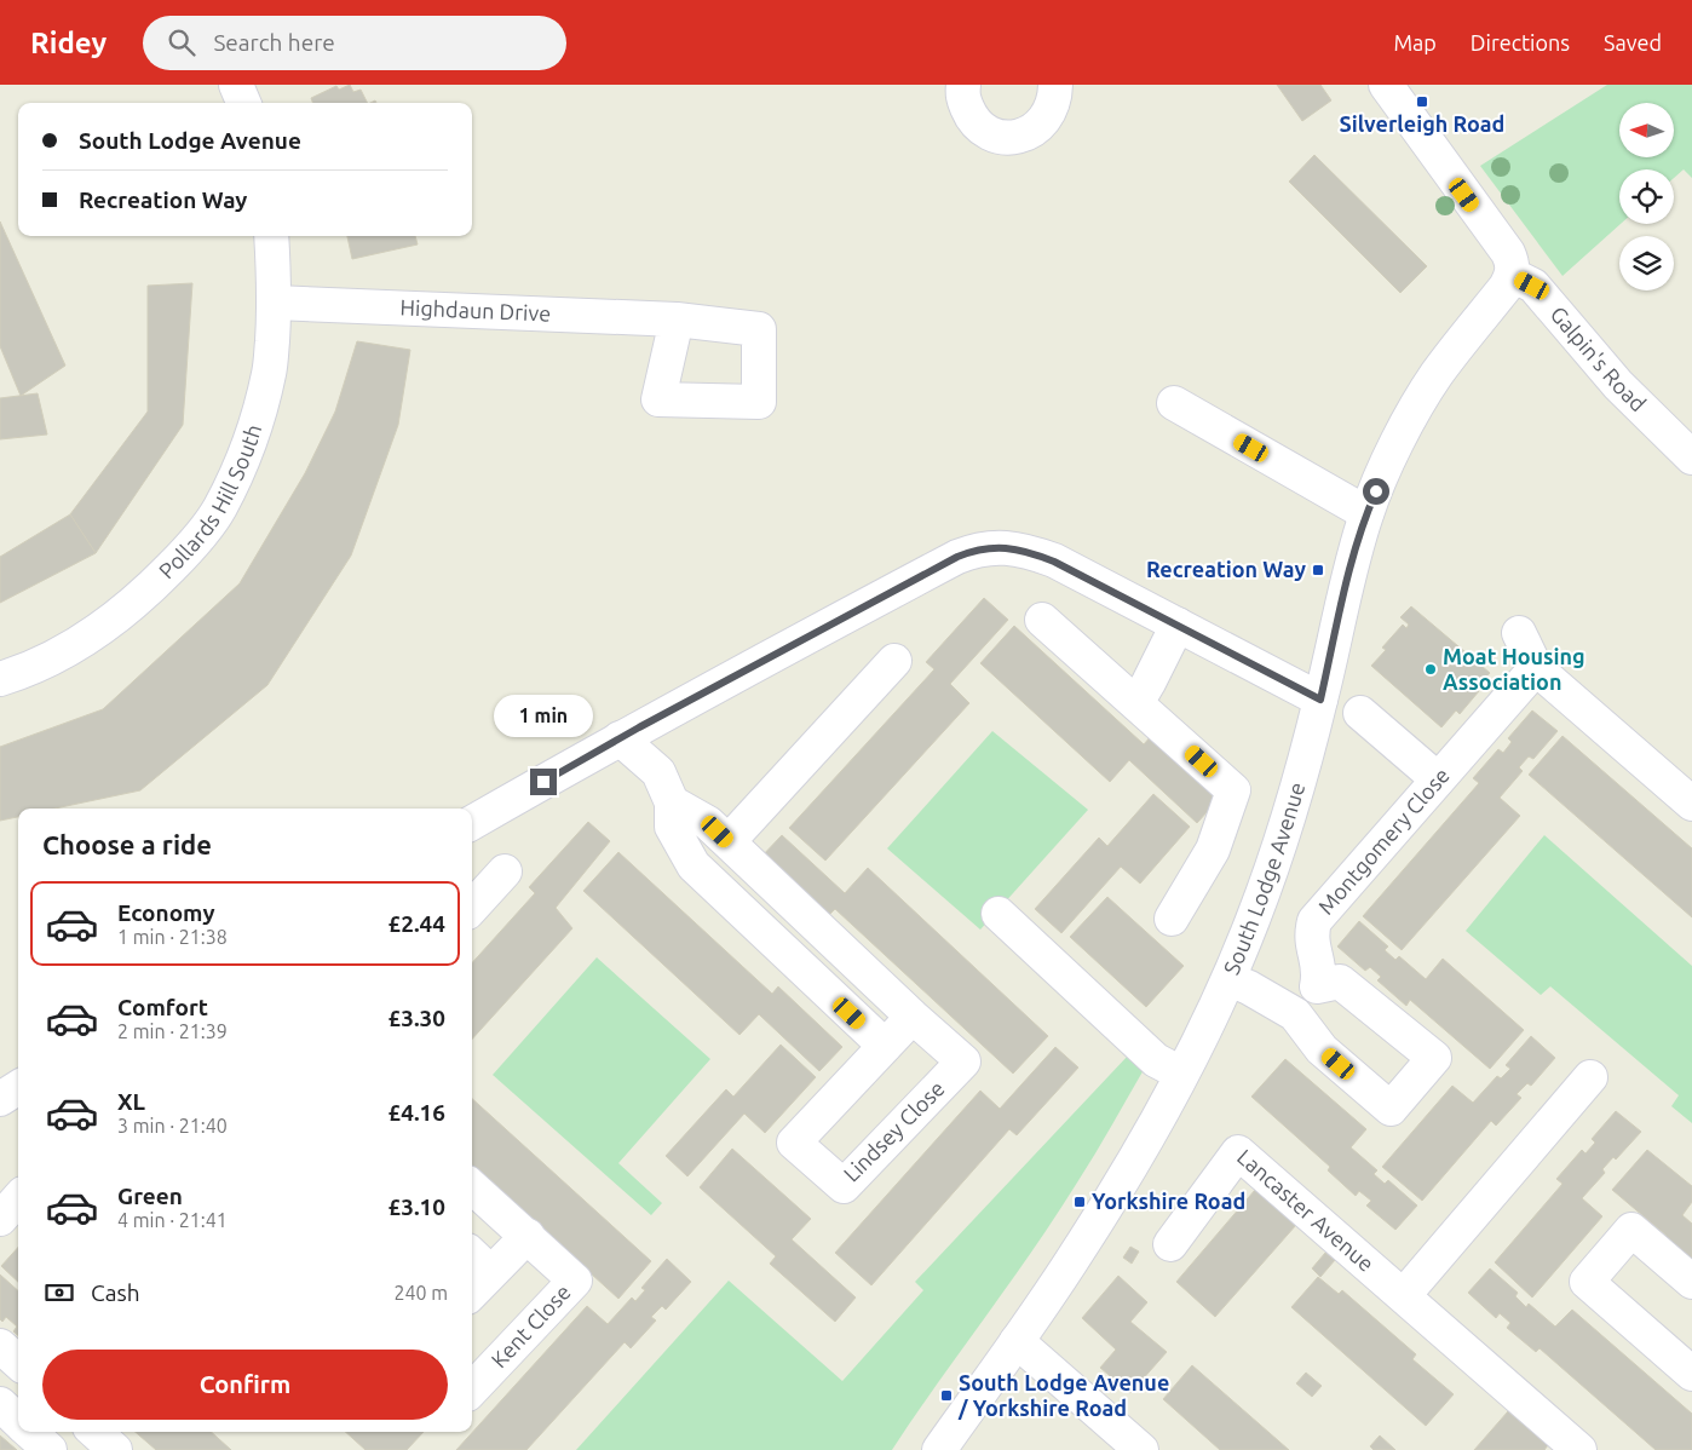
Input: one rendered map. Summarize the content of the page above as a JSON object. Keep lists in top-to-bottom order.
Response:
{
  "streets": {
    "street": [
      "Highdaun Drive",
      "Galpin's Road",
      "Pollards Hill South",
      "Montgomery Close",
      "South Lodge Avenue",
      "Lindsey Close",
      "Lancaster Avenue",
      "Kent Close"
    ]
  },
  "crossings": [
    ["Highdaun Drive", "Pollards Hill South"],
    ["Galpin's Road", "South Lodge Avenue"]
  ],
  "places": {
    "transit": [
      "Silverleigh Road",
      "Recreation Way",
      "Yorkshire Road",
      "South Lodge Avenue / Yorkshire Road"
    ],
    "other": ["Moat Housing Association"]
  },
  "north": "left",
  "page": {
    "header": "Ridey",
    "search": "Search here",
    "nav": ["Map", "Directions", "Saved"],
    "banner": ["South Lodge Avenue", "Recreation Way"],
    "bubble": "1 min",
    "heading": "Choose a ride",
    "list": [
      {
        "name": "Economy",
        "note": "1 min · 21:38",
        "value": "£2.44"
      },
      {
        "name": "Comfort",
        "note": "2 min · 21:39",
        "value": "£3.30"
      },
      {
        "name": "XL",
        "note": "3 min · 21:40",
        "value": "£4.16"
      },
      {
        "name": "Green",
        "note": "4 min · 21:41",
        "value": "£3.10"
      }
    ],
    "pay": ["Cash", "240 m"],
    "buttons": "Confirm"
  }
}
